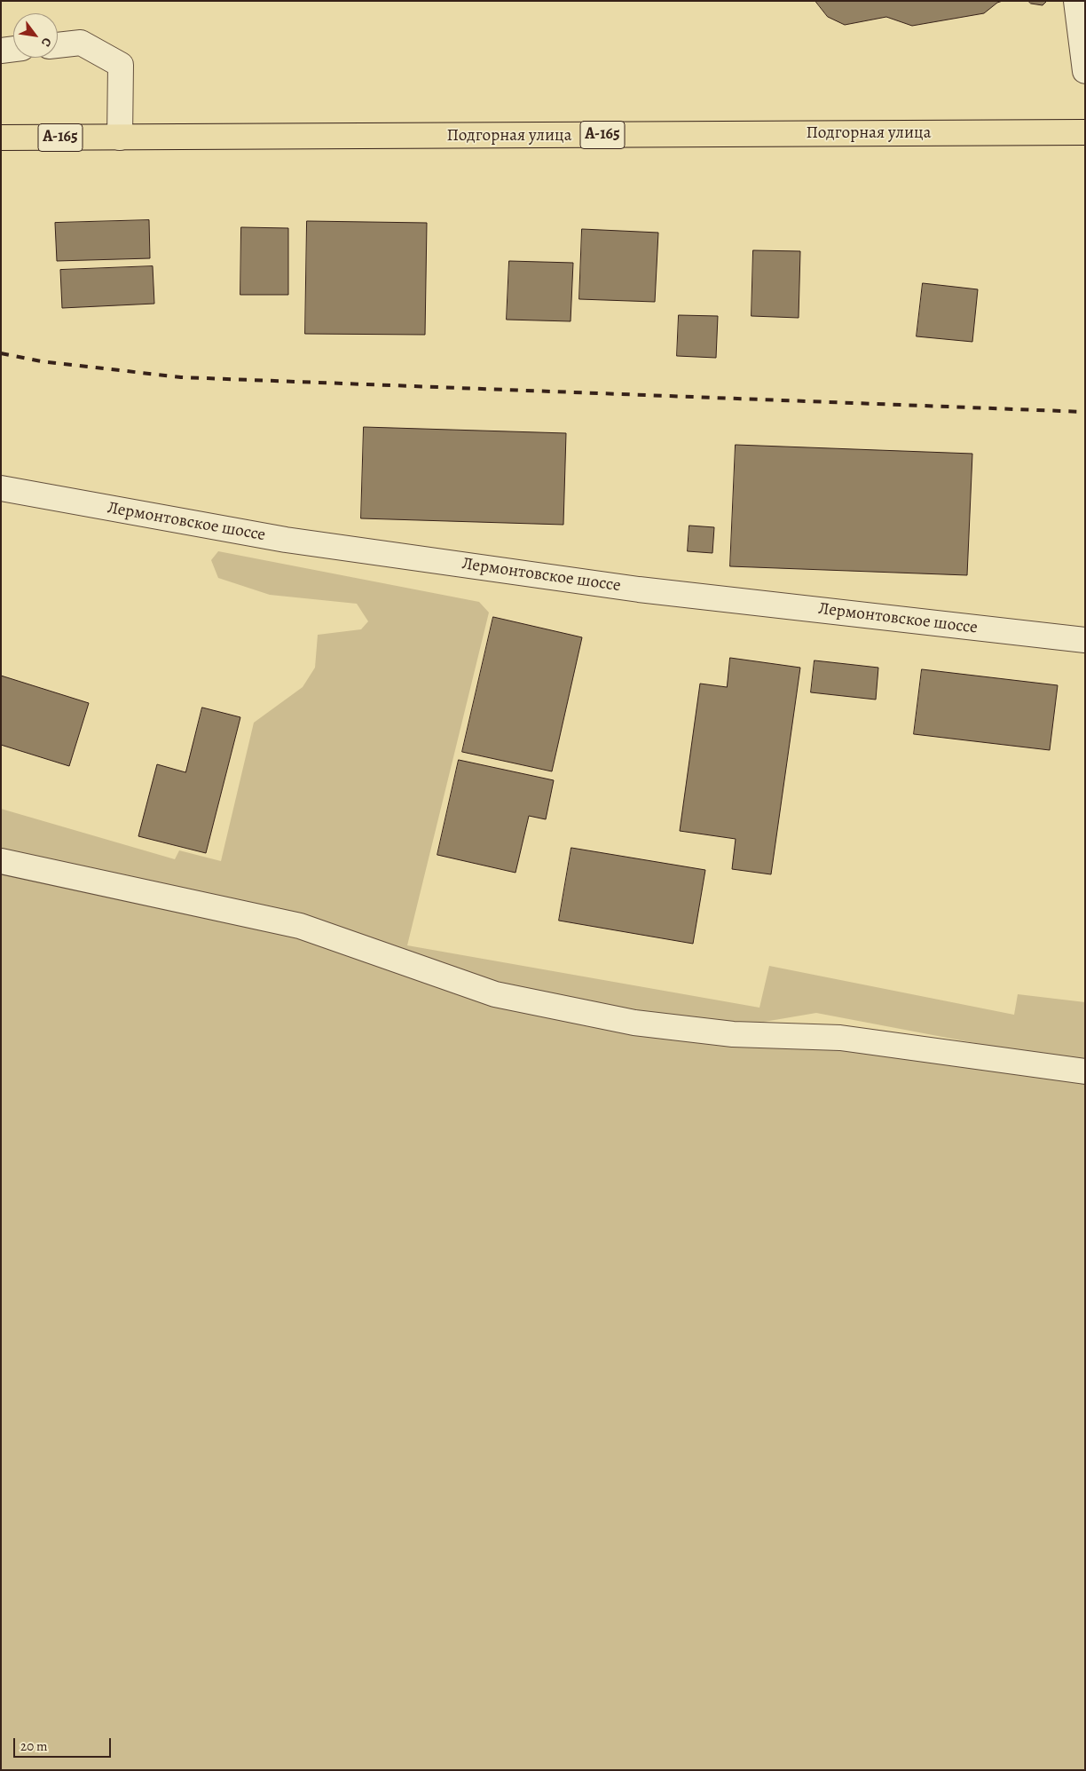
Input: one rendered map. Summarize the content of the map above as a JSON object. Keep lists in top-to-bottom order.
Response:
{
  "streets": {
    "main road": ["Подгорная улица", "А-165"],
    "street": ["Лермонтовское шоссе"]
  },
  "crossings": [
    ["Подгорная улица", "А-165"]
  ],
  "scale_bar": "20 m",
  "north": "bottom right"
}
